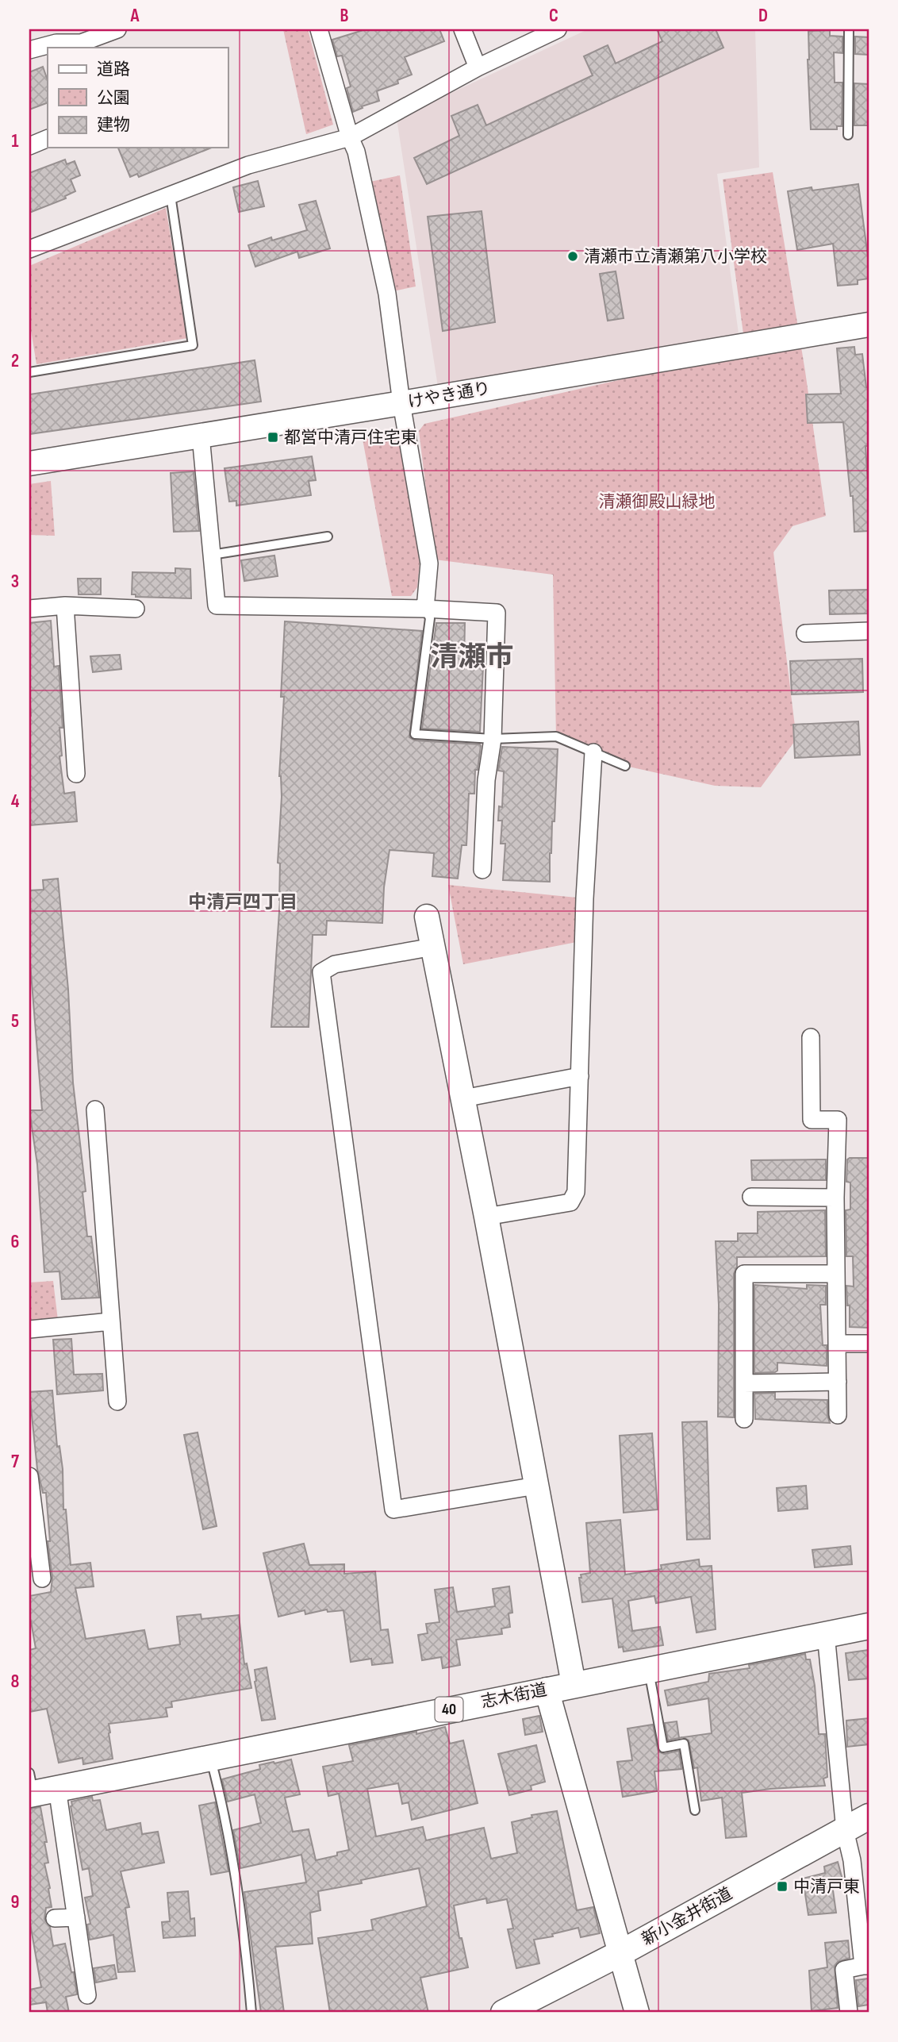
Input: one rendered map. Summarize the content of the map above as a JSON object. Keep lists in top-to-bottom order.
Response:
{
  "streets": {
    "main road": ["志木街道", "40", "新小金井街道"],
    "street": ["けやき通り"]
  },
  "districts": ["清瀬市", "中清戸四丁目"],
  "parks": ["清瀬御殿山緑地"],
  "places": {
    "other": ["清瀬市立清瀬第八小学校"],
    "transit": ["都営中清戸住宅東", "中清戸東"]
  },
  "legend": ["道路", "公園", "建物"],
  "grid": {
    "columns": [
      "A",
      "B",
      "C",
      "D"
    ],
    "rows": [
      "1",
      "2",
      "3",
      "4",
      "5",
      "6",
      "7",
      "8",
      "9"
    ]
  }
}
